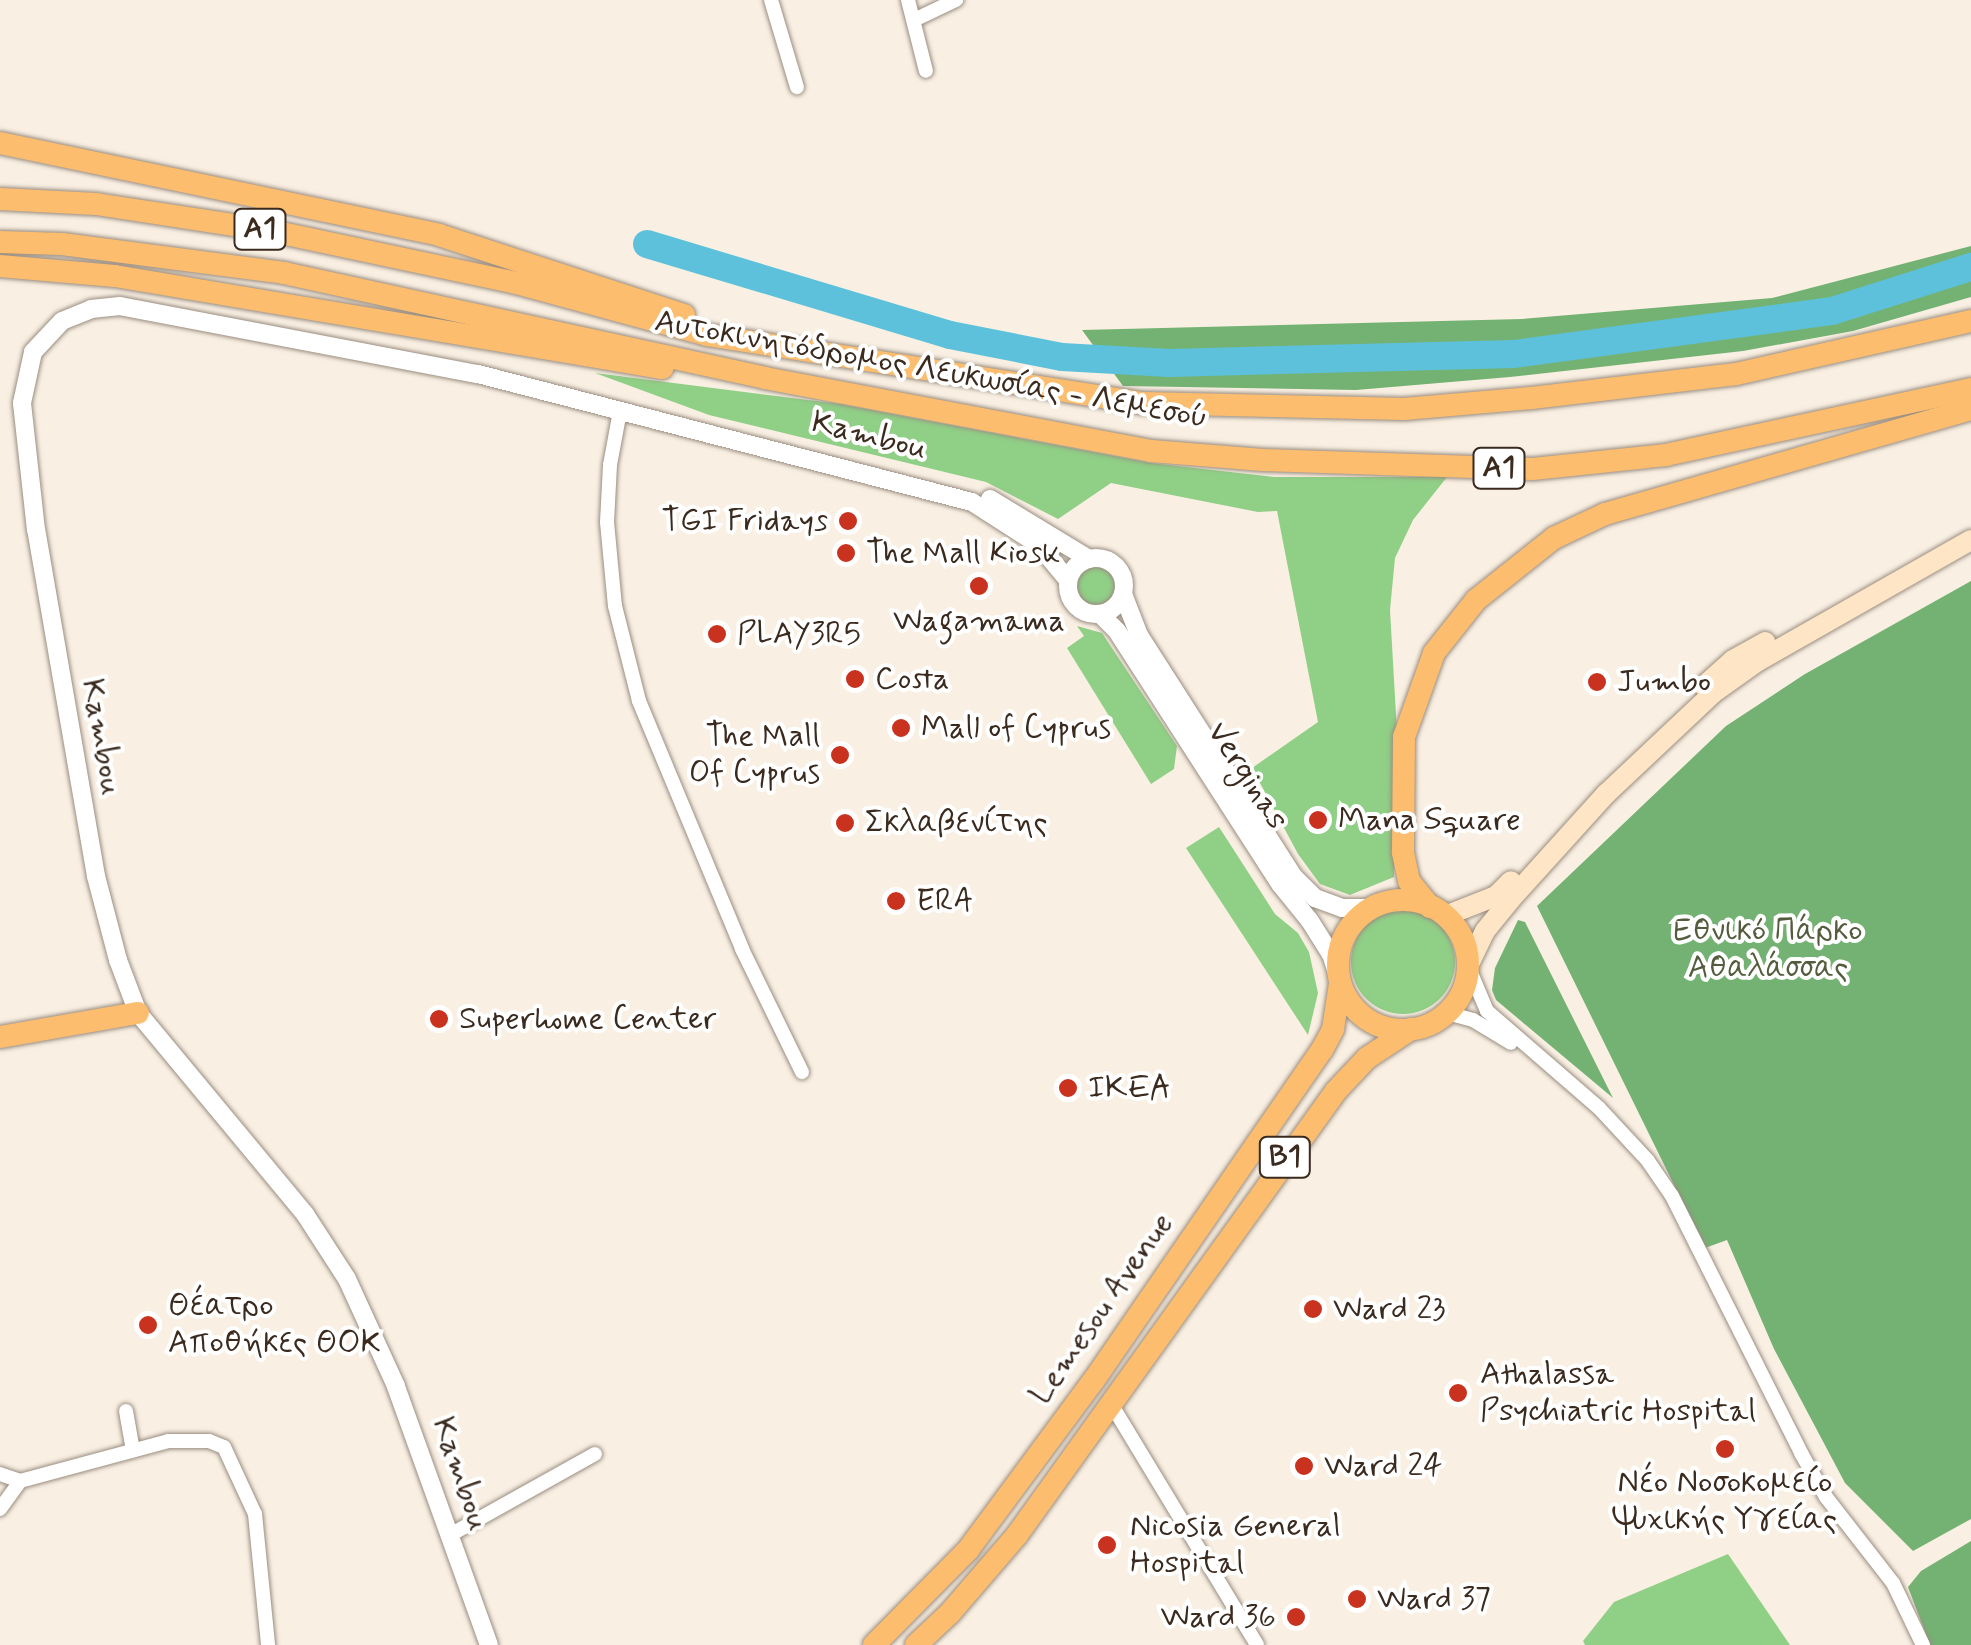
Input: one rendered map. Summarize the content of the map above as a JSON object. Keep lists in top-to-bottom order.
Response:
{
  "streets": {
    "main road": [
      "A1",
      "Αυτοκινητόδρομος Λευκωσίας - Λεμεσού",
      "B1",
      "Lemesou Avenue"
    ],
    "street": ["Kambou", "Verginas"]
  },
  "crossings": [
    ["Kambou", "Verginas"],
    ["Verginas", "B1"],
    ["Verginas", "Lemesou Avenue"],
    ["B1", "Lemesou Avenue"]
  ],
  "parks": ["Εθνικό Πάρκο Αθαλάσσας"],
  "places": [
    "TGI Fridays",
    "The Mall Kiosk",
    "Wagamama",
    "PLAY3R5",
    "Costa",
    "Jumbo",
    "Mall of Cyprus",
    "The Mall Of Cyprus",
    "Mana Square",
    "Σκλαβενίτης",
    "ERA",
    "Superhome Center",
    "IKEA",
    "Ward 23",
    "Θέατρο Αποθήκες ΘΟΚ",
    "Athalassa Psychiatric Hospital",
    "Νέο Νοσοκομείο Ψυχικής Υγείας",
    "Ward 24",
    "Nicosia General Hospital",
    "Ward 37",
    "Ward 36"
  ]
}
